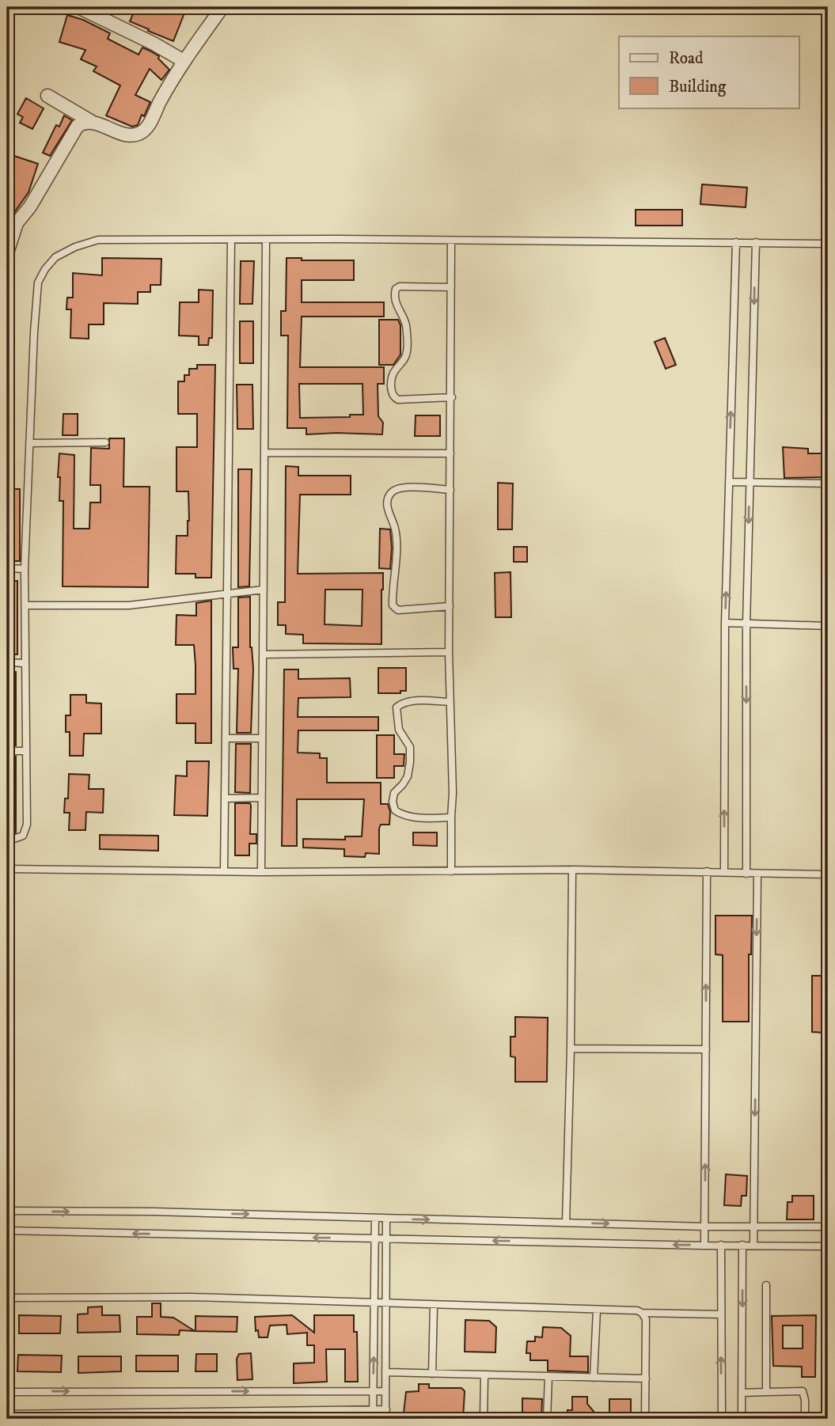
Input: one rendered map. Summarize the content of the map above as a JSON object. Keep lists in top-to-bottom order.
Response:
{
  "legend": ["Road", "Building"]
}
